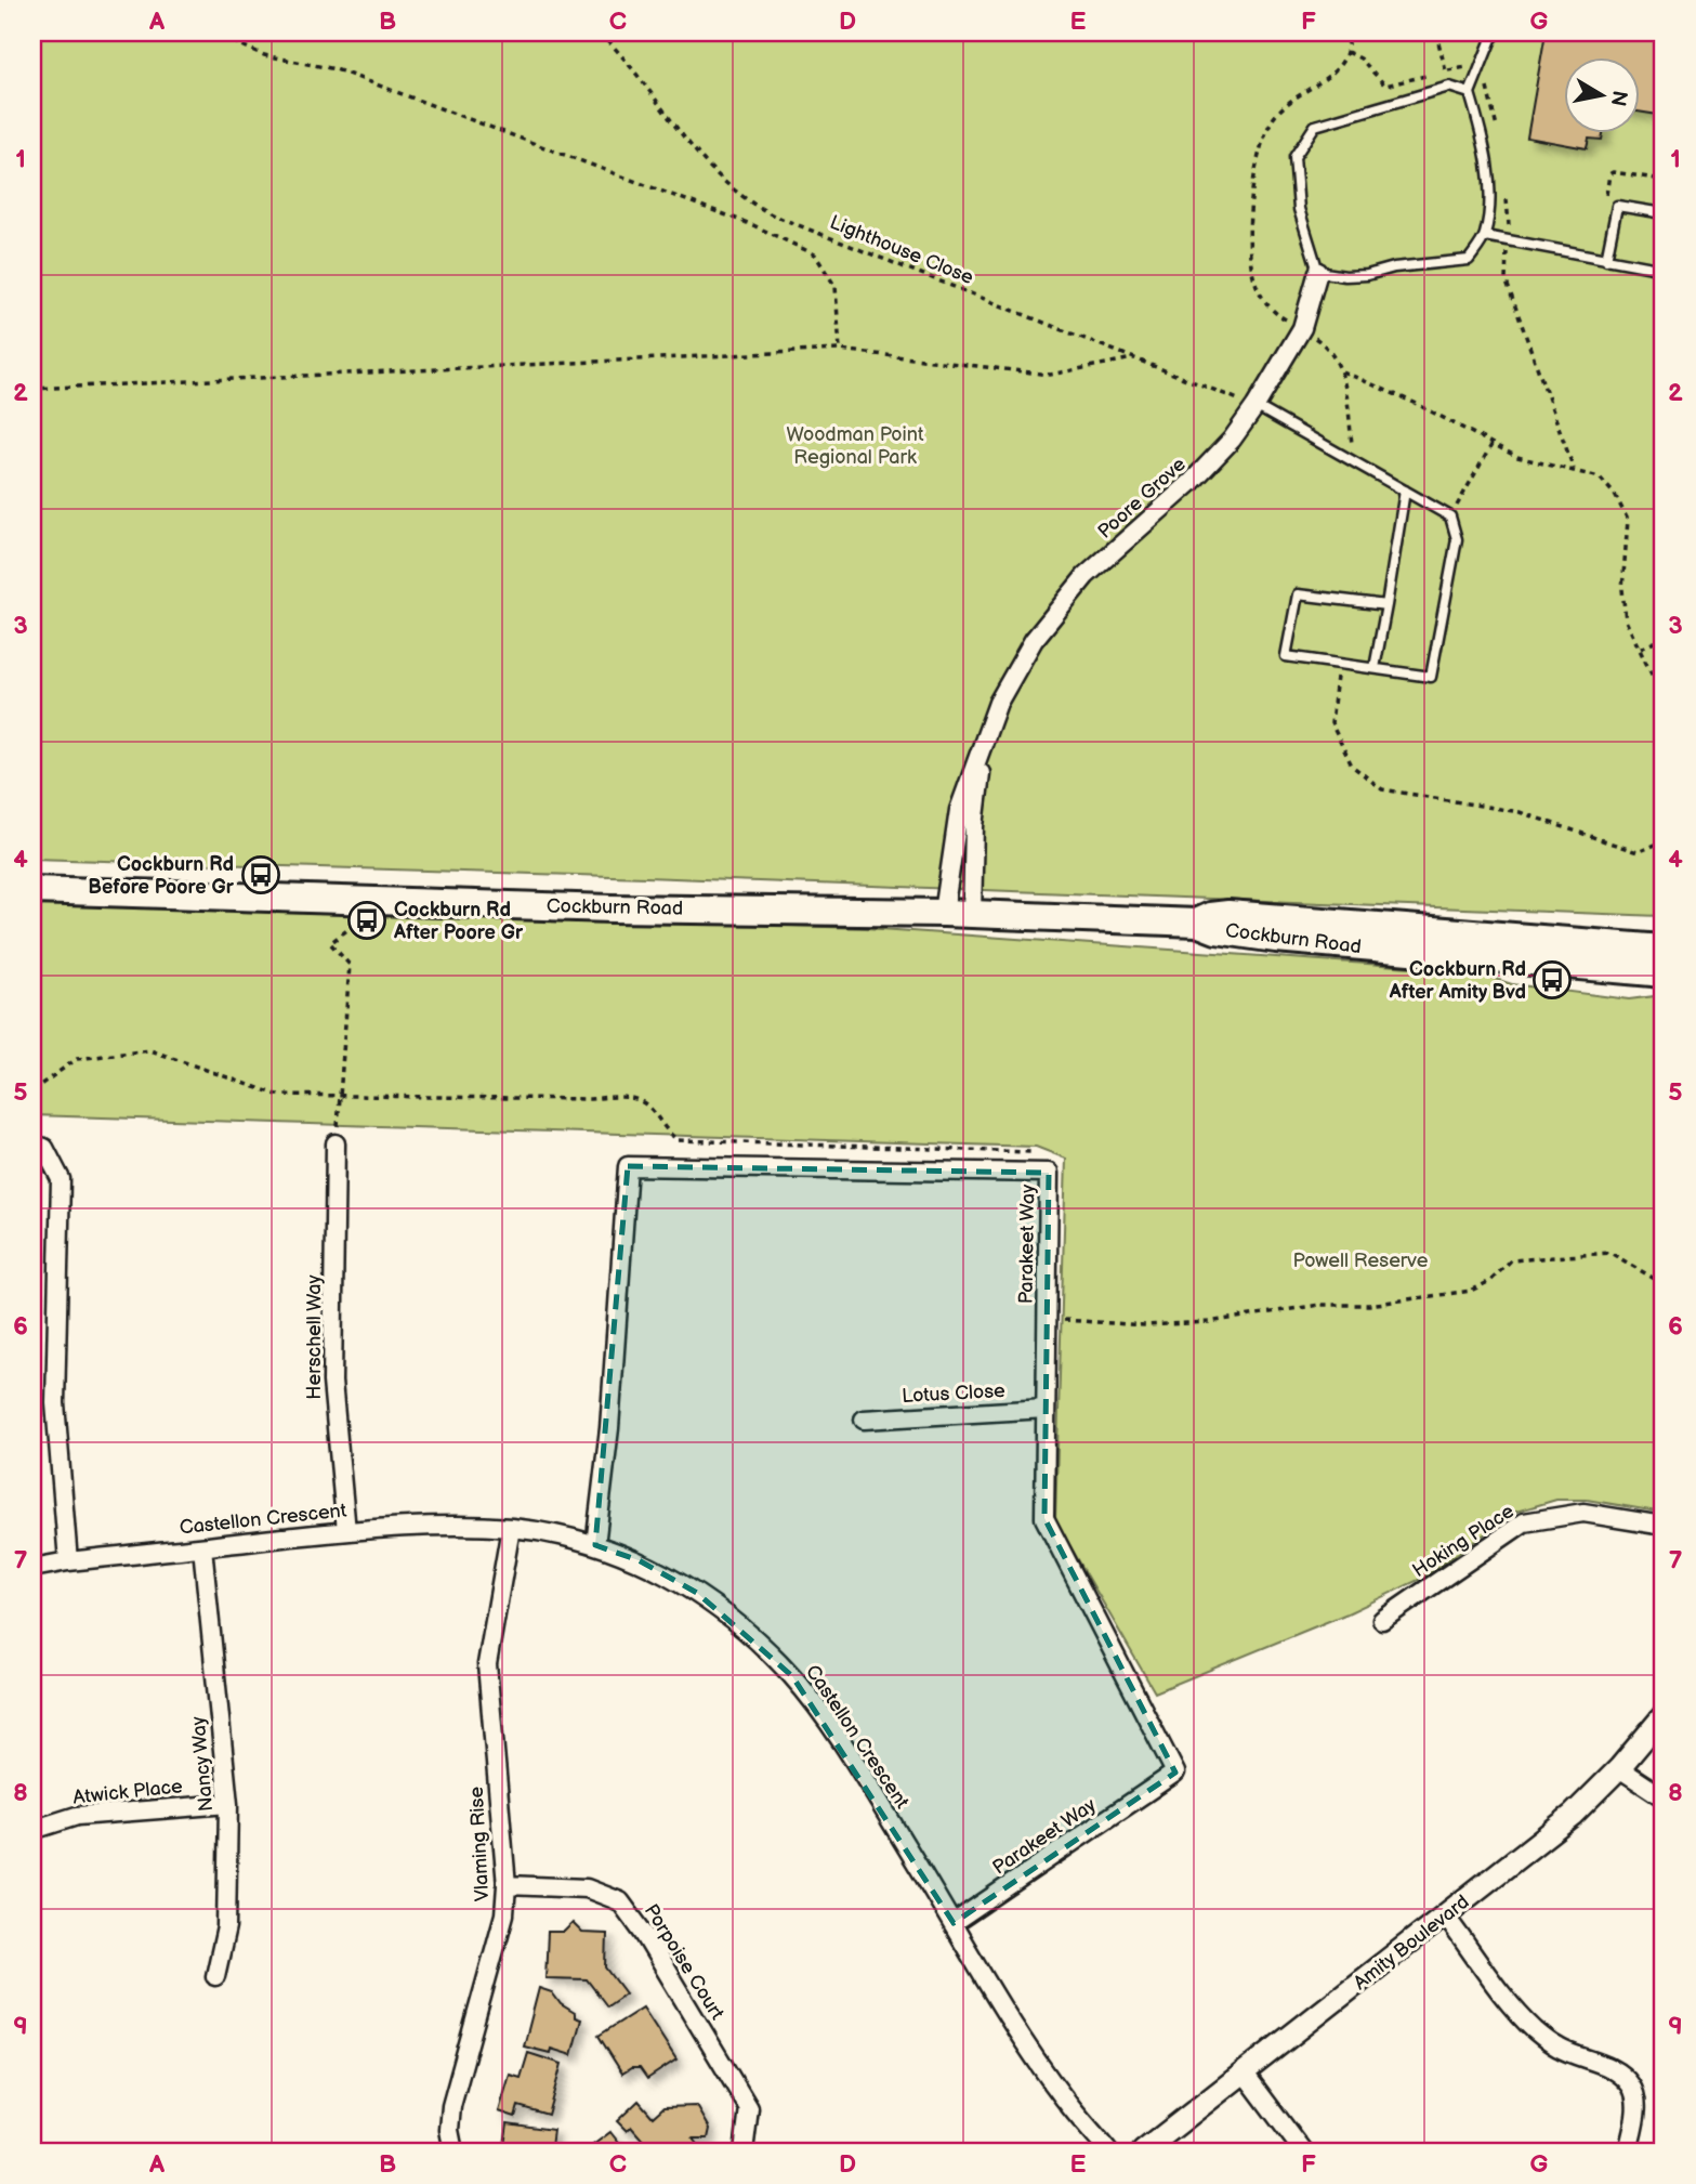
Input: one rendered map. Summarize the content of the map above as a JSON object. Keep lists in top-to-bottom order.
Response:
{
  "streets": {
    "main road": ["Cockburn Road"],
    "street": [
      "Poore Grove",
      "Parakeet Way",
      "Herschell Way",
      "Lotus Close",
      "Castellon Crescent",
      "Hoking Place",
      "Nancy Way",
      "Atwick Place",
      "Vlaming Rise",
      "Amity Boulevard",
      "Porpoise Court"
    ],
    "path": ["Lighthouse Close"]
  },
  "crossings": [
    ["Lighthouse Close", "Poore Grove"],
    ["Poore Grove", "Cockburn Road"],
    ["Parakeet Way", "Lotus Close"],
    ["Parakeet Way", "Castellon Crescent"],
    ["Herschell Way", "Castellon Crescent"],
    ["Castellon Crescent", "Nancy Way"],
    ["Castellon Crescent", "Vlaming Rise"],
    ["Nancy Way", "Atwick Place"],
    ["Vlaming Rise", "Porpoise Court"]
  ],
  "parks": ["Woodman Point Regional Park", "Powell Reserve"],
  "places": {
    "bus stop": ["Cockburn Rd Before Poore Gr", "Cockburn Rd After Poore Gr", "Cockburn Rd After Amity Bvd"]
  },
  "north": "right",
  "grid": {
    "columns": [
      "A",
      "B",
      "C",
      "D",
      "E",
      "F",
      "G"
    ],
    "rows": [
      "1",
      "2",
      "3",
      "4",
      "5",
      "6",
      "7",
      "8",
      "9"
    ]
  }
}
